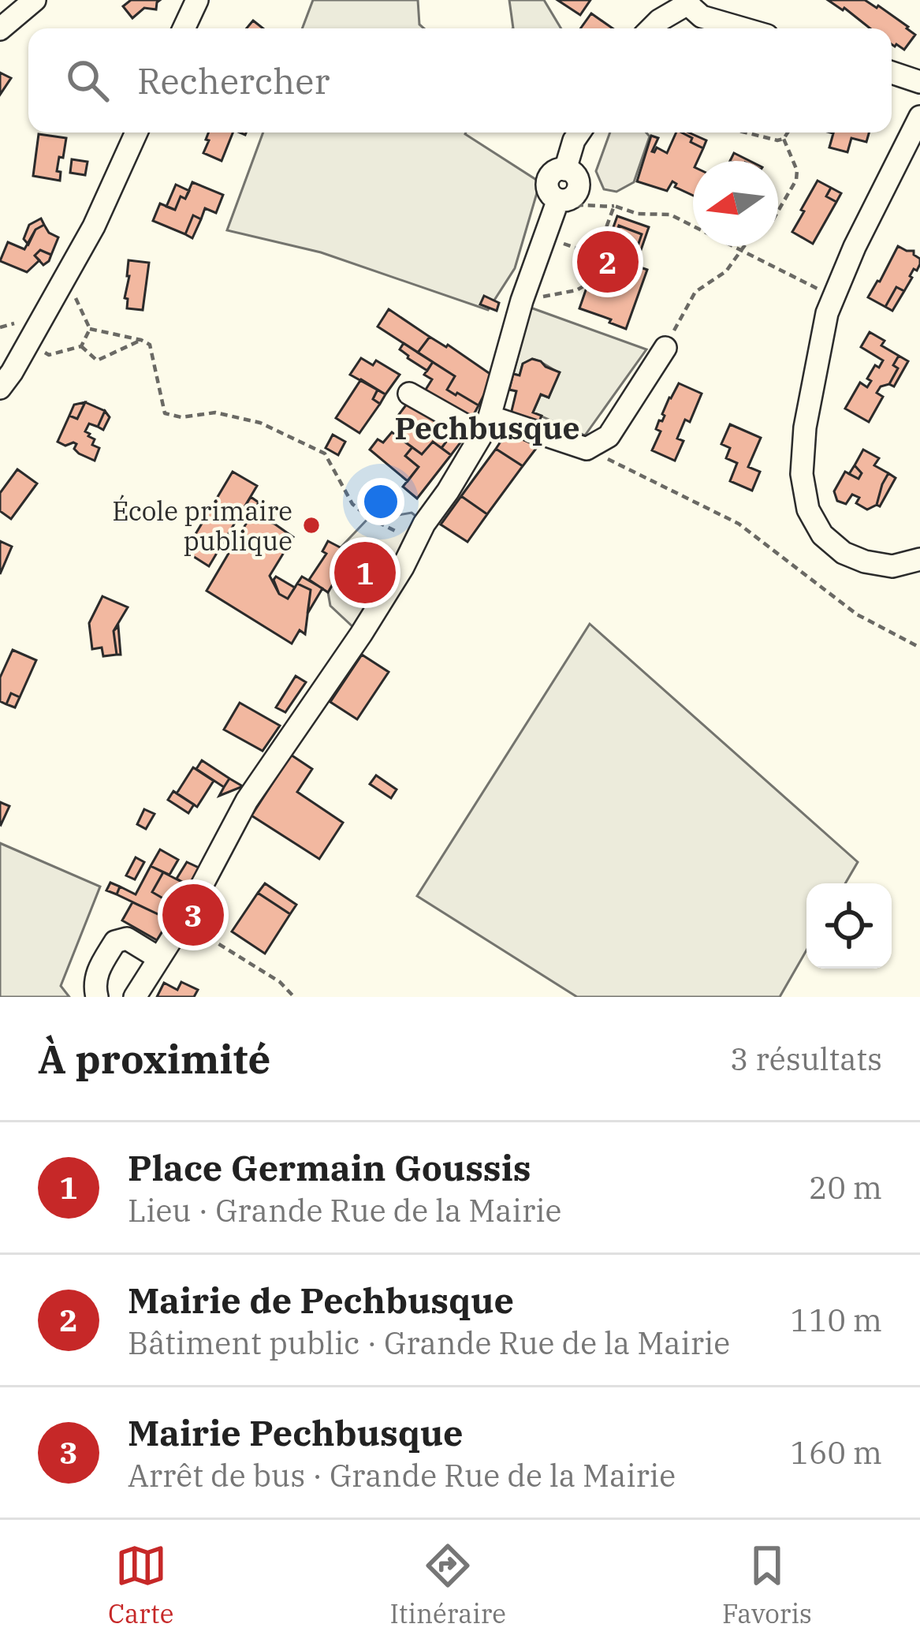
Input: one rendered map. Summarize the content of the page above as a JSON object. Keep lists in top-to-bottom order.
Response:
{
  "districts": ["Pechbusque"],
  "places": ["École primaire publique"],
  "north": "left",
  "page": {
    "search": "Rechercher",
    "pins": ["2", "1", "3"],
    "heading": ["À proximité", "3 résultats"],
    "list": [
      {
        "mark": "1",
        "name": "Place Germain Goussis",
        "note": "Lieu · Grande Rue de la Mairie",
        "value": "20 m"
      },
      {
        "mark": "2",
        "name": "Mairie de Pechbusque",
        "note": "Bâtiment public · Grande Rue de la Mairie",
        "value": "110 m"
      },
      {
        "mark": "3",
        "name": "Mairie Pechbusque",
        "note": "Arrêt de bus · Grande Rue de la Mairie",
        "value": "160 m"
      }
    ],
    "nav": ["Carte", "Itinéraire", "Favoris"]
  }
}
